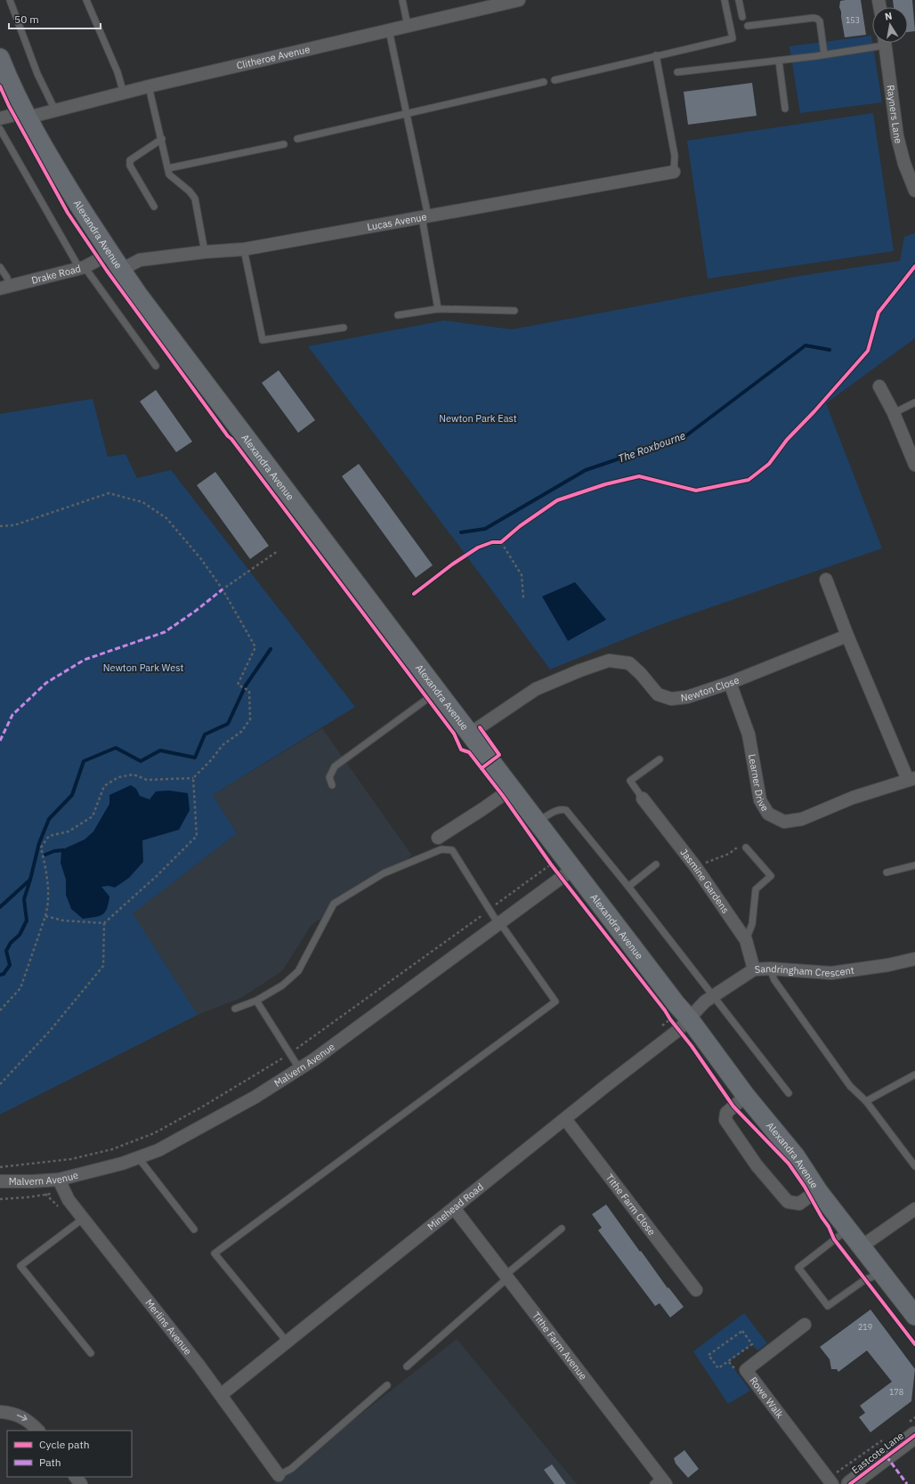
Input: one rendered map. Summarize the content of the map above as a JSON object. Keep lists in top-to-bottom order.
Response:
{
  "streets": {
    "main road": ["Alexandra Avenue"],
    "street": [
      "Clitheroe Avenue",
      "Rayners Lane",
      "Lucas Avenue",
      "Drake Road",
      "Newton Close",
      "Learner Drive",
      "Jasmine Gardens",
      "Sandringham Crescent",
      "Malvern Avenue",
      "Tithe Farm Close",
      "Minehead Road",
      "Merlins Avenue",
      "Tithe Farm Avenue",
      "Rowe Walk",
      "Eastcote Lane"
    ]
  },
  "crossings": [
    ["Clitheroe Avenue", "Alexandra Avenue"],
    ["Lucas Avenue", "Alexandra Avenue"],
    ["Alexandra Avenue", "Drake Road"],
    ["Alexandra Avenue", "Newton Close"],
    ["Alexandra Avenue", "Sandringham Crescent"],
    ["Alexandra Avenue", "Malvern Avenue"],
    ["Alexandra Avenue", "Minehead Road"],
    ["Newton Close", "Learner Drive"],
    ["Jasmine Gardens", "Sandringham Crescent"],
    ["Sandringham Crescent", "Minehead Road"],
    ["Malvern Avenue", "Merlins Avenue"],
    ["Tithe Farm Close", "Minehead Road"],
    ["Minehead Road", "Merlins Avenue"],
    ["Minehead Road", "Tithe Farm Avenue"]
  ],
  "water": ["The Roxbourne"],
  "parks": ["Newton Park East", "Newton Park West"],
  "house_numbers": ["153", "219", "178"],
  "legend": ["Cycle path", "Path"],
  "scale_bar": "50 m",
  "north": "top"
}
